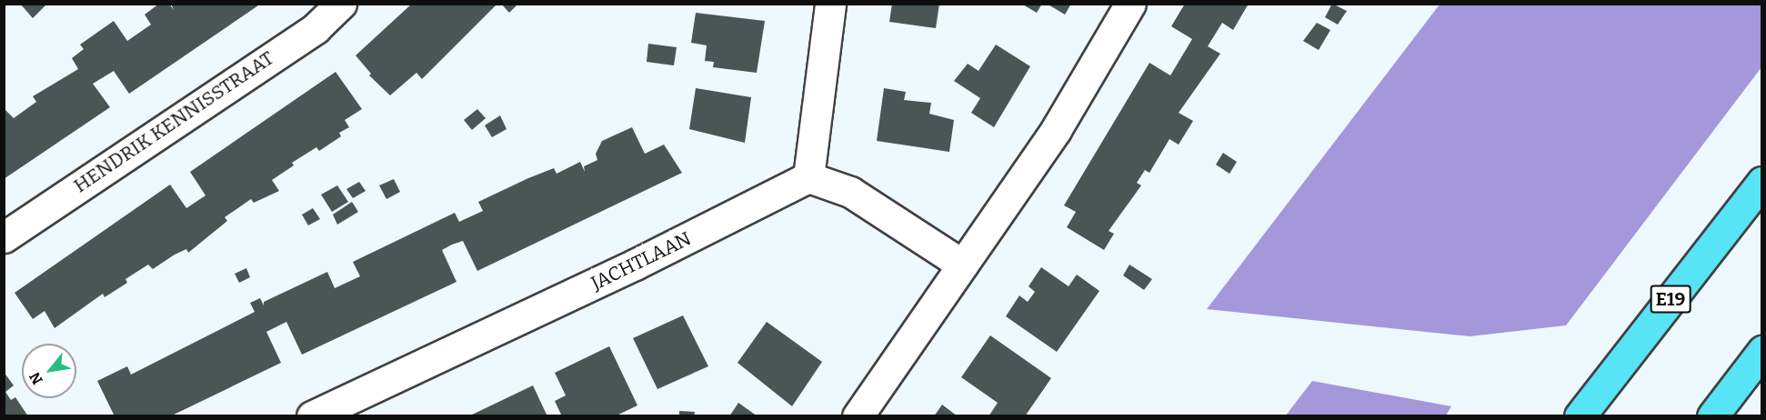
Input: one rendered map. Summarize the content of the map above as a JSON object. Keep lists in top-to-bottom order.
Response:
{
  "streets": {
    "highway": ["E19"],
    "street": ["HENDRIK KENNISSTRAAT", "JACHTLAAN"]
  },
  "north": "bottom left"
}
